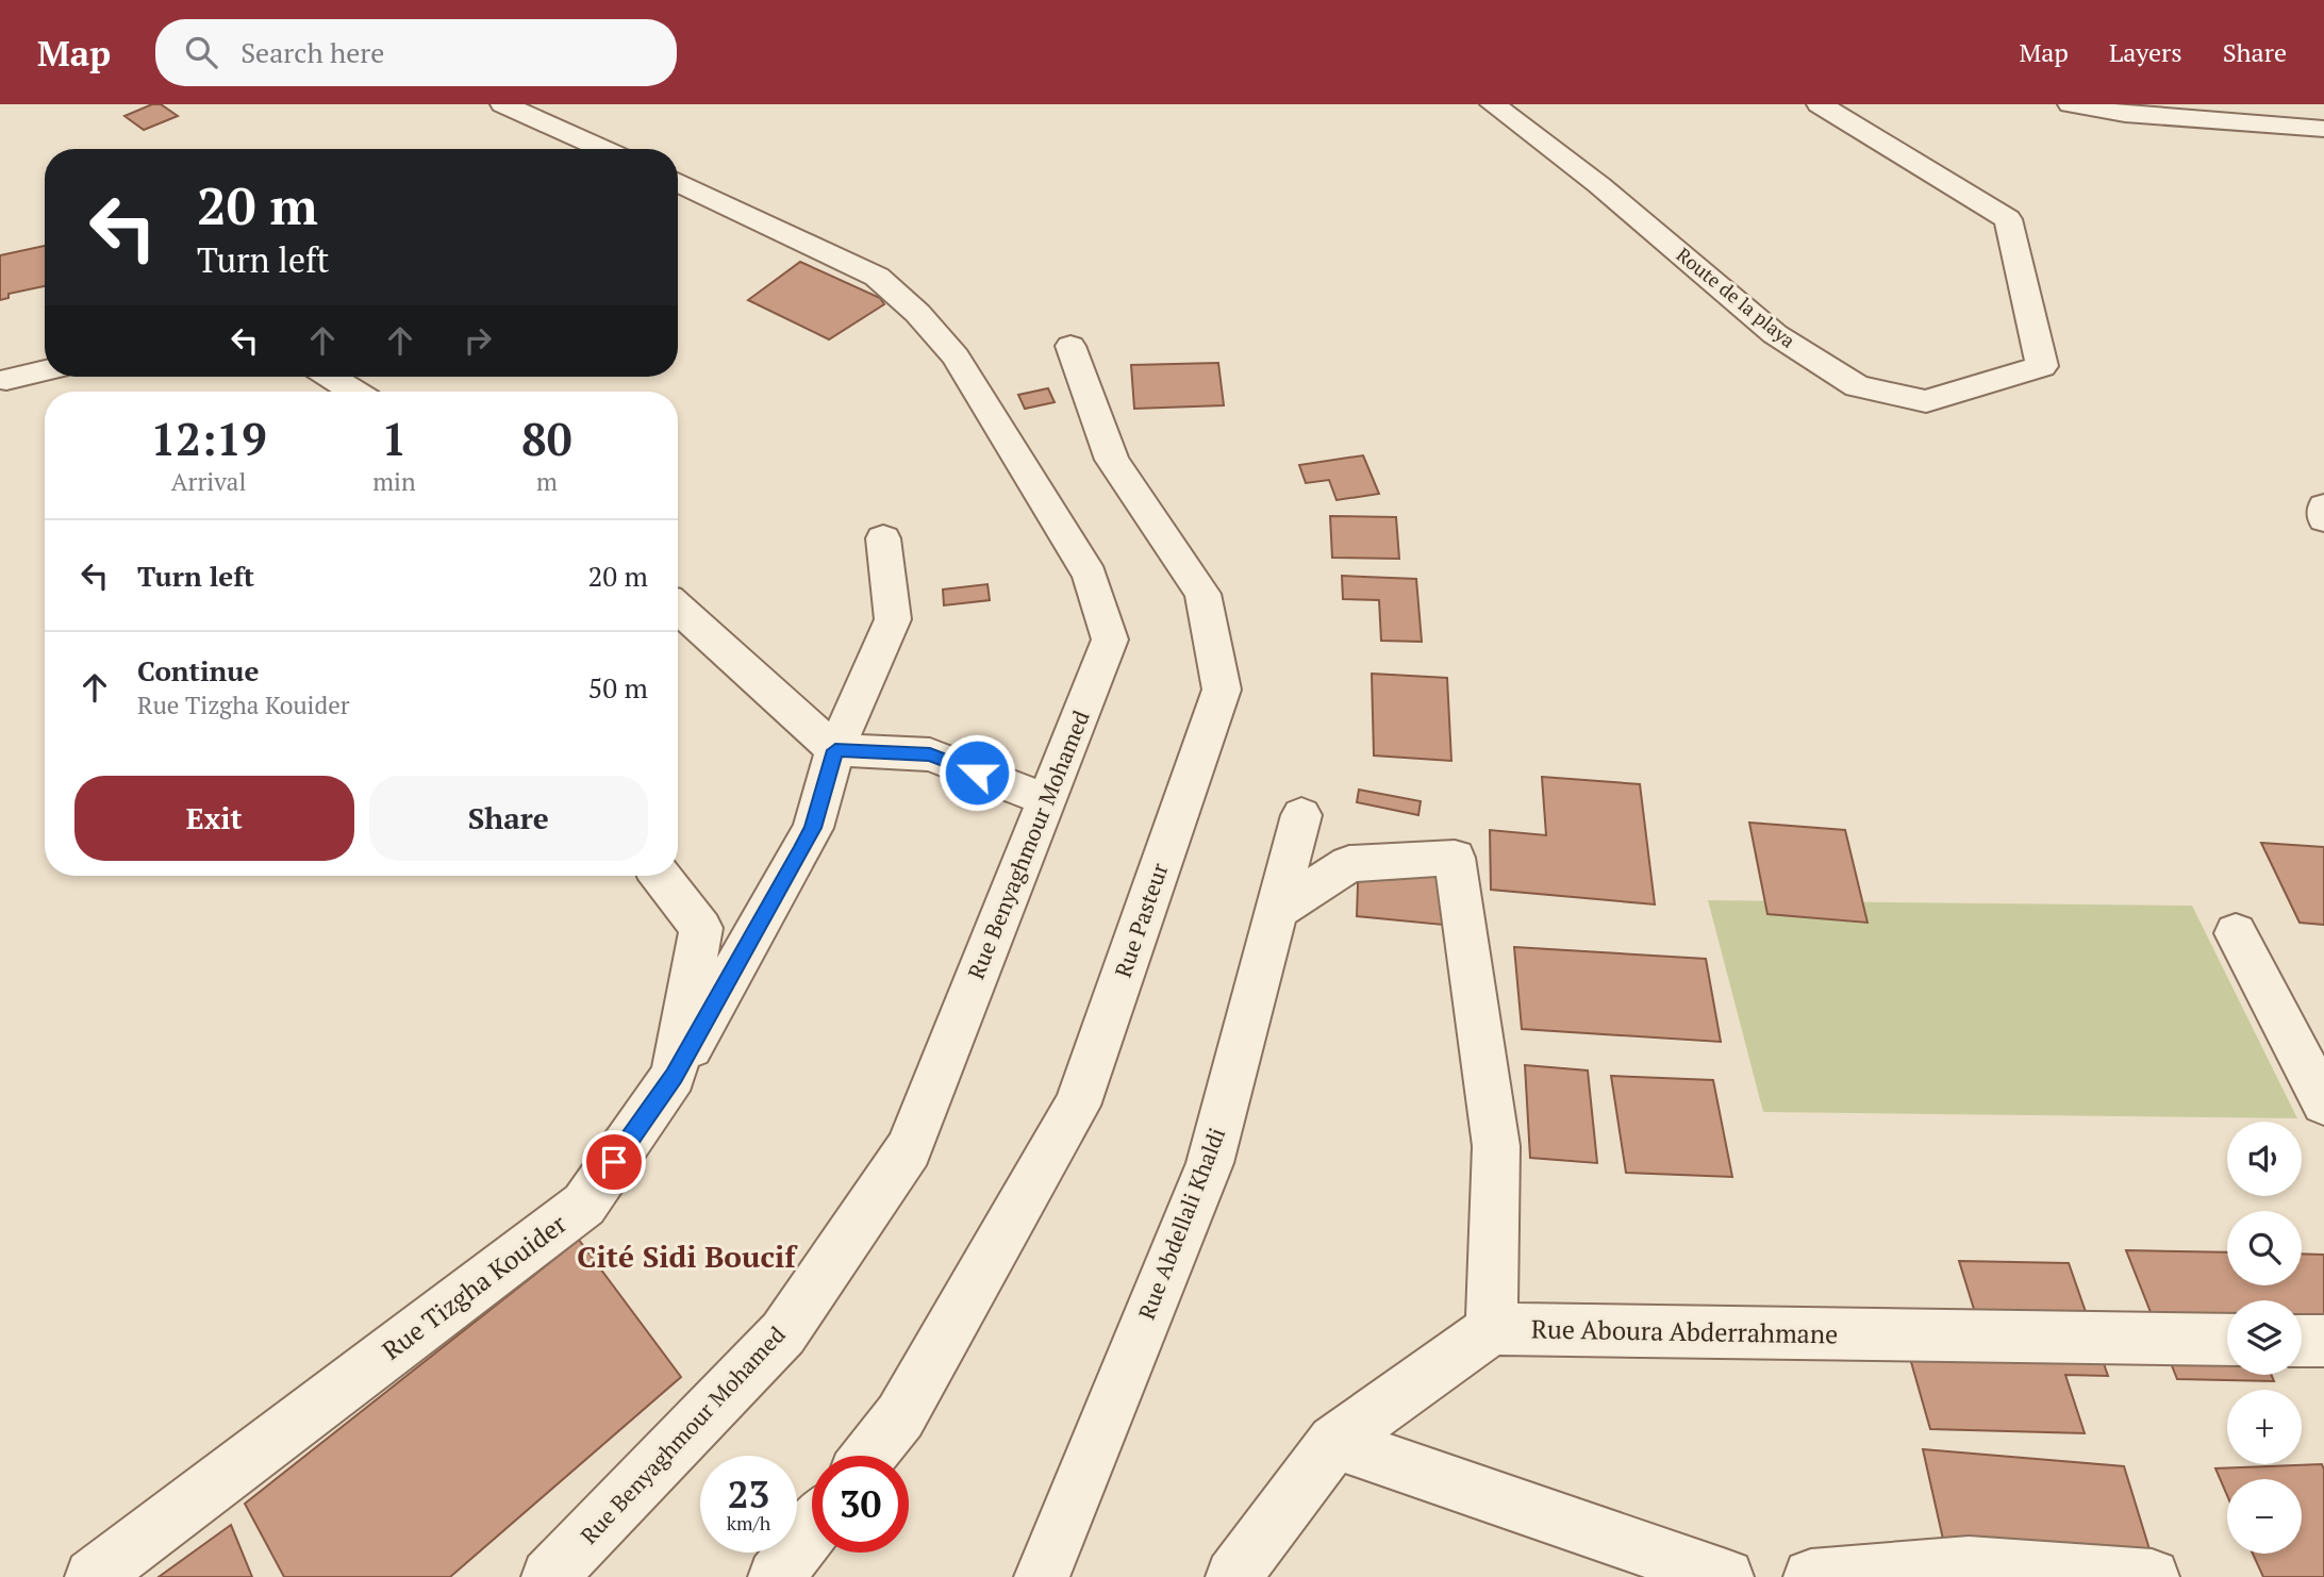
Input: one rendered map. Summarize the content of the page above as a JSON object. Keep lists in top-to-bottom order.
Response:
{
  "streets": {
    "street": [
      "Route de la playa",
      "Rue Benyaghmour Mohamed",
      "Rue Pasteur",
      "Rue Abdellali Khaldi",
      "Rue Tizgha Kouider",
      "Rue Aboura Abderrahmane"
    ]
  },
  "districts": ["Cité Sidi Boucif"],
  "page": {
    "header": "Map",
    "search": "Search here",
    "nav": ["Map", "Layers", "Share"],
    "turn": ["20 m", "Turn left"],
    "eta": [
      "12:19",
      "Arrival",
      "1",
      "min",
      "80",
      "m"
    ],
    "list": [
      {
        "name": "Turn left",
        "value": "20 m"
      },
      {
        "name": "Continue",
        "note": "Rue Tizgha Kouider",
        "value": "50 m"
      }
    ],
    "buttons": ["Exit", "Share"],
    "map_buttons": ["+", "−"],
    "speed": "23 km/h",
    "limit": "30"
  }
}
